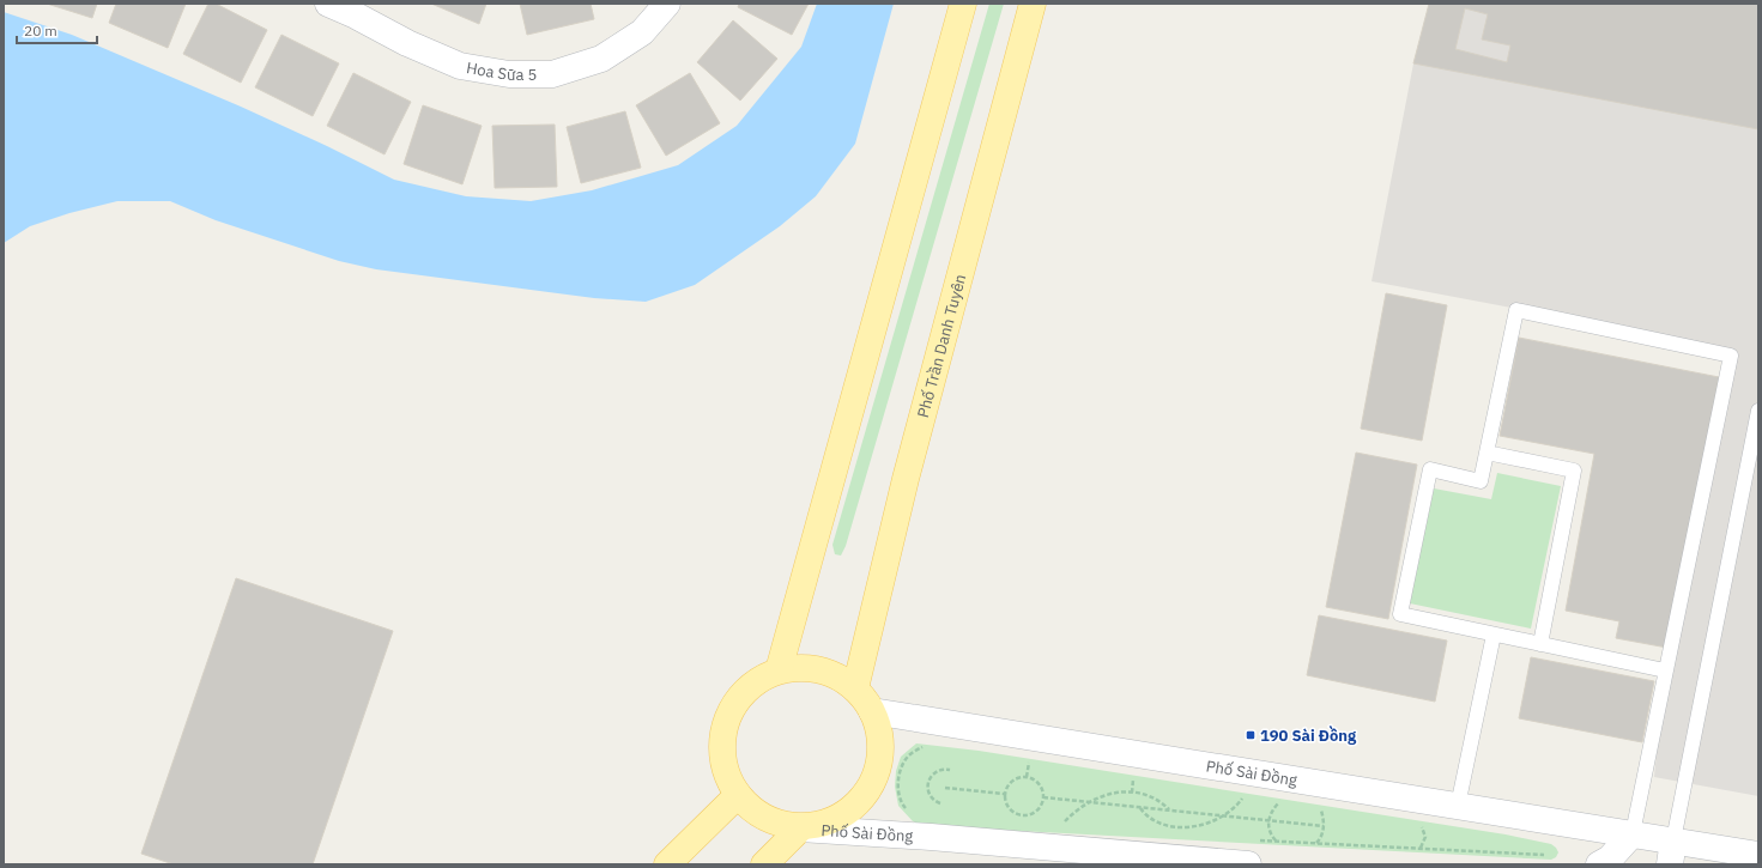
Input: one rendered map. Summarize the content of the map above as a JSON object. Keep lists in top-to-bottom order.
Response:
{
  "streets": {
    "main road": ["Phố Trần Danh Tuyên"],
    "street": ["Hoa Sữa 5", "Phố Sài Đồng"]
  },
  "crossings": [
    ["Phố Trần Danh Tuyên", "Phố Sài Đồng"]
  ],
  "places": {
    "transit": ["190 Sài Đồng"]
  },
  "scale_bar": "20 m"
}
